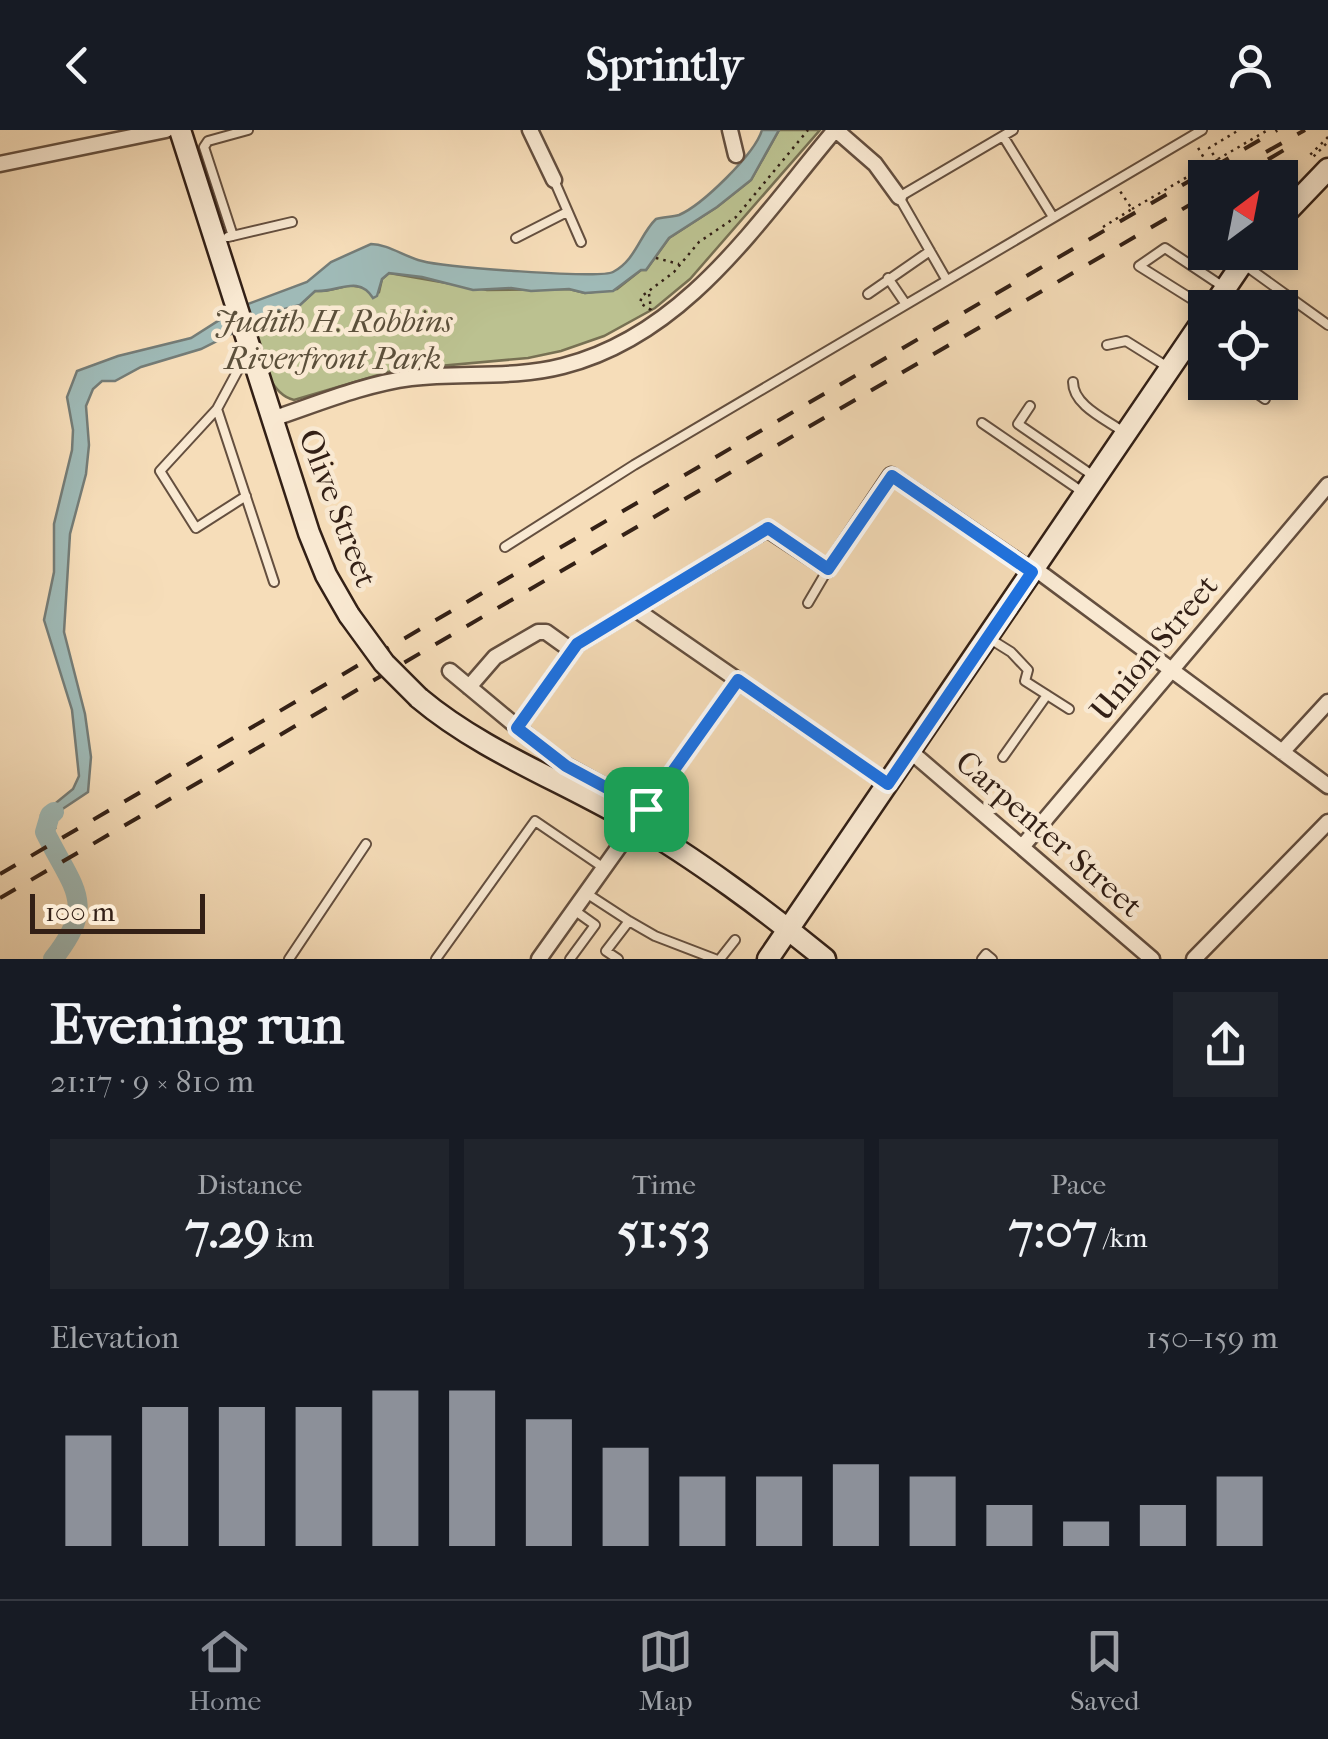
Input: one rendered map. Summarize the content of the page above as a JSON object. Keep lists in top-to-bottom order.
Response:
{
  "streets": {
    "main road": ["Olive Street"],
    "street": ["Union Street", "Carpenter Street"]
  },
  "crossings": [
    ["Union Street", "Carpenter Street"]
  ],
  "parks": ["Judith H. Robbins Riverfront Park"],
  "scale_bar": "100 m",
  "north": "top right",
  "page": {
    "header": "Sprintly",
    "scale": "100 m",
    "heading": ["Evening run", "21:17 · 9 × 810 m"],
    "stats": [
      ["Distance", "7.29 km"],
      ["Time", "51:53"],
      ["Pace", "7:07 /km"]
    ],
    "chart": ["Elevation", "150–159 m"],
    "tabs": ["Home", "Map", "Saved"]
  }
}
